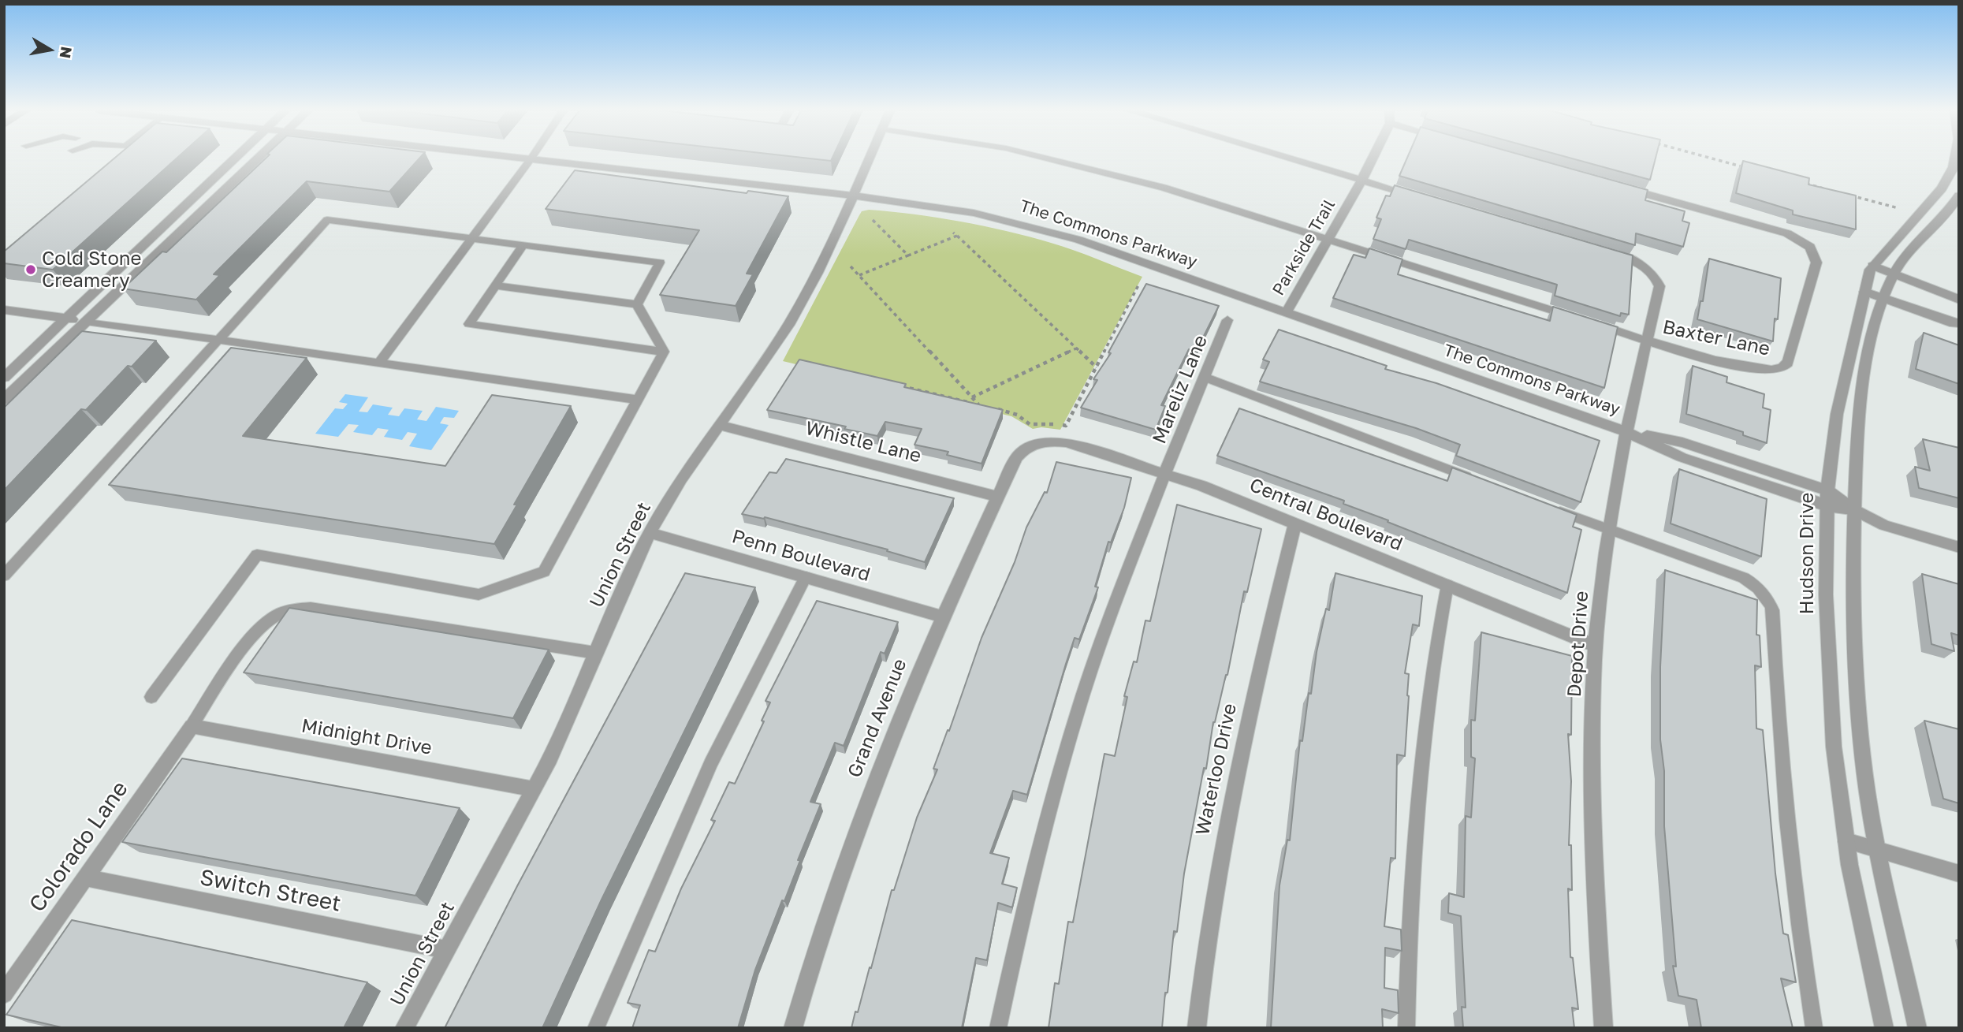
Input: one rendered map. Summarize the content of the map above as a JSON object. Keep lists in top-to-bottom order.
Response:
{
  "streets": {
    "street": [
      "The Commons Parkway",
      "Parkside Trail",
      "Baxter Lane",
      "Mareliz Lane",
      "Whistle Lane",
      "Central Boulevard",
      "Hudson Drive",
      "Union Street",
      "Penn Boulevard",
      "Depot Drive",
      "Grand Avenue",
      "Midnight Drive",
      "Waterloo Drive",
      "Colorado Lane",
      "Switch Street"
    ]
  },
  "crossings": [
    ["The Commons Parkway", "Parkside Trail"],
    ["The Commons Parkway", "Hudson Drive"],
    ["The Commons Parkway", "Union Street"],
    ["The Commons Parkway", "Depot Drive"],
    ["Baxter Lane", "Depot Drive"],
    ["Mareliz Lane", "Central Boulevard"],
    ["Whistle Lane", "Union Street"],
    ["Whistle Lane", "Grand Avenue"],
    ["Central Boulevard", "Depot Drive"],
    ["Central Boulevard", "Grand Avenue"],
    ["Central Boulevard", "Waterloo Drive"],
    ["Union Street", "Penn Boulevard"],
    ["Union Street", "Midnight Drive"],
    ["Union Street", "Switch Street"],
    ["Penn Boulevard", "Grand Avenue"],
    ["Midnight Drive", "Colorado Lane"],
    ["Colorado Lane", "Switch Street"]
  ],
  "places": ["Cold Stone Creamery"],
  "north": "right"
}
